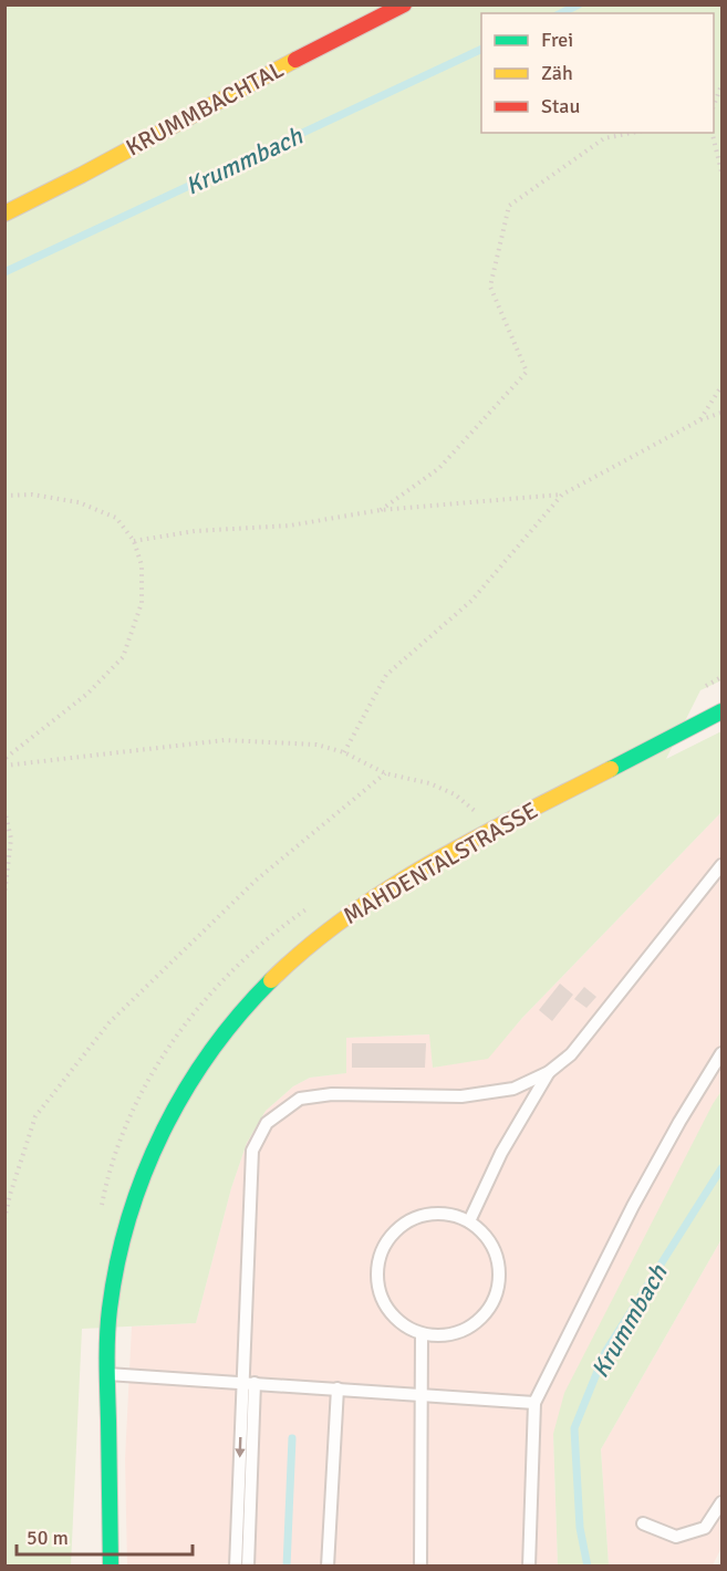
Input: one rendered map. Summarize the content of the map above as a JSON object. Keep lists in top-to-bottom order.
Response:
{
  "streets": {
    "main road": ["KRUMMBACHTAL", "MAHDENTALSTRASSE"]
  },
  "water": ["Krummbach"],
  "legend": ["Frei", "Zäh", "Stau"],
  "scale_bar": "50 m"
}
